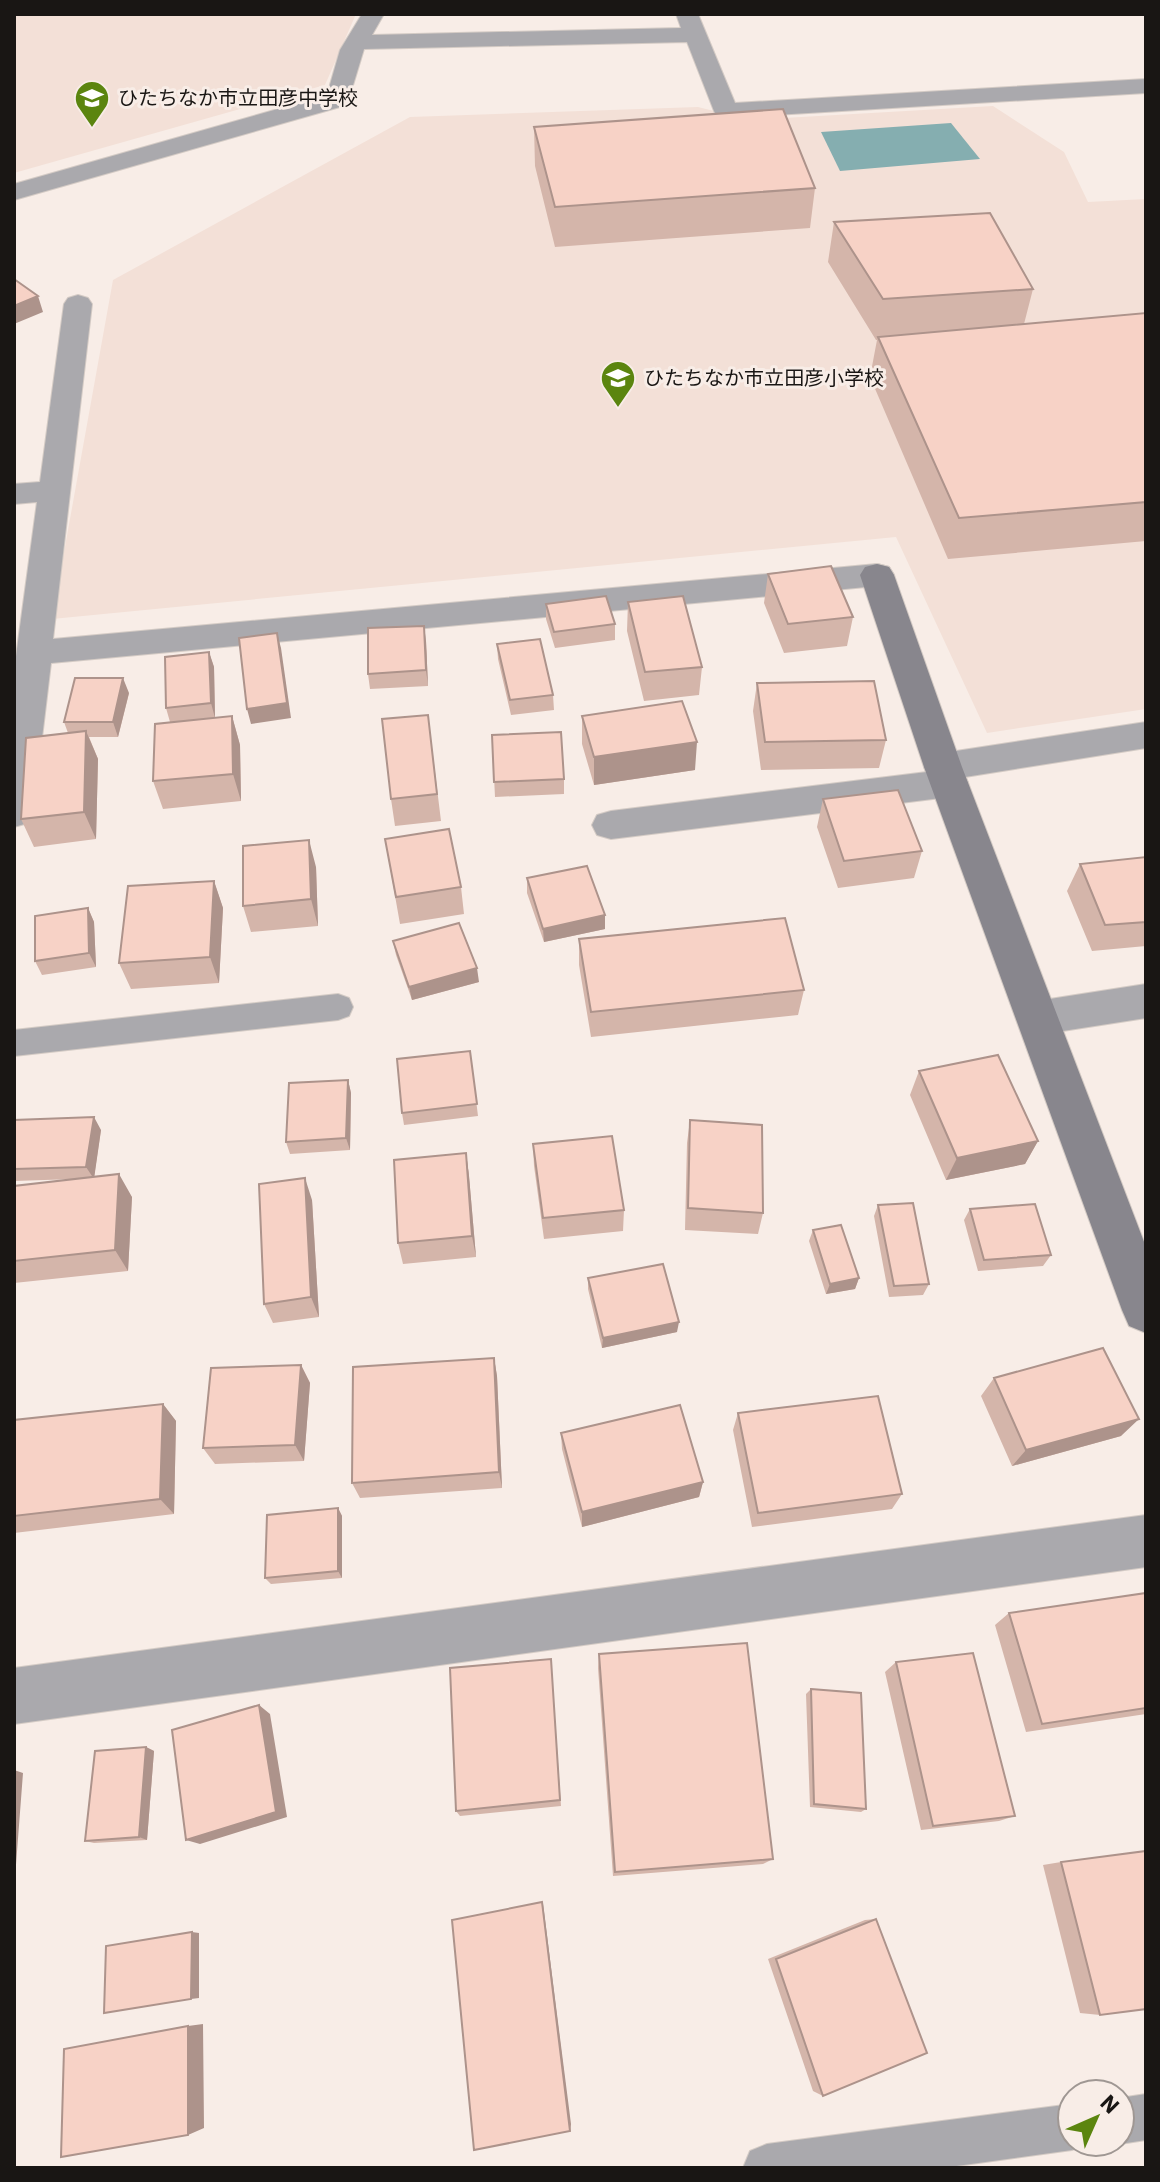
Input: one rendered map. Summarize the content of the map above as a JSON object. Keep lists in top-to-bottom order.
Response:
{
  "places": {
    "school or university": ["ひたちなか市立田彦中学校", "ひたちなか市立田彦小学校"]
  },
  "north": "top right"
}
